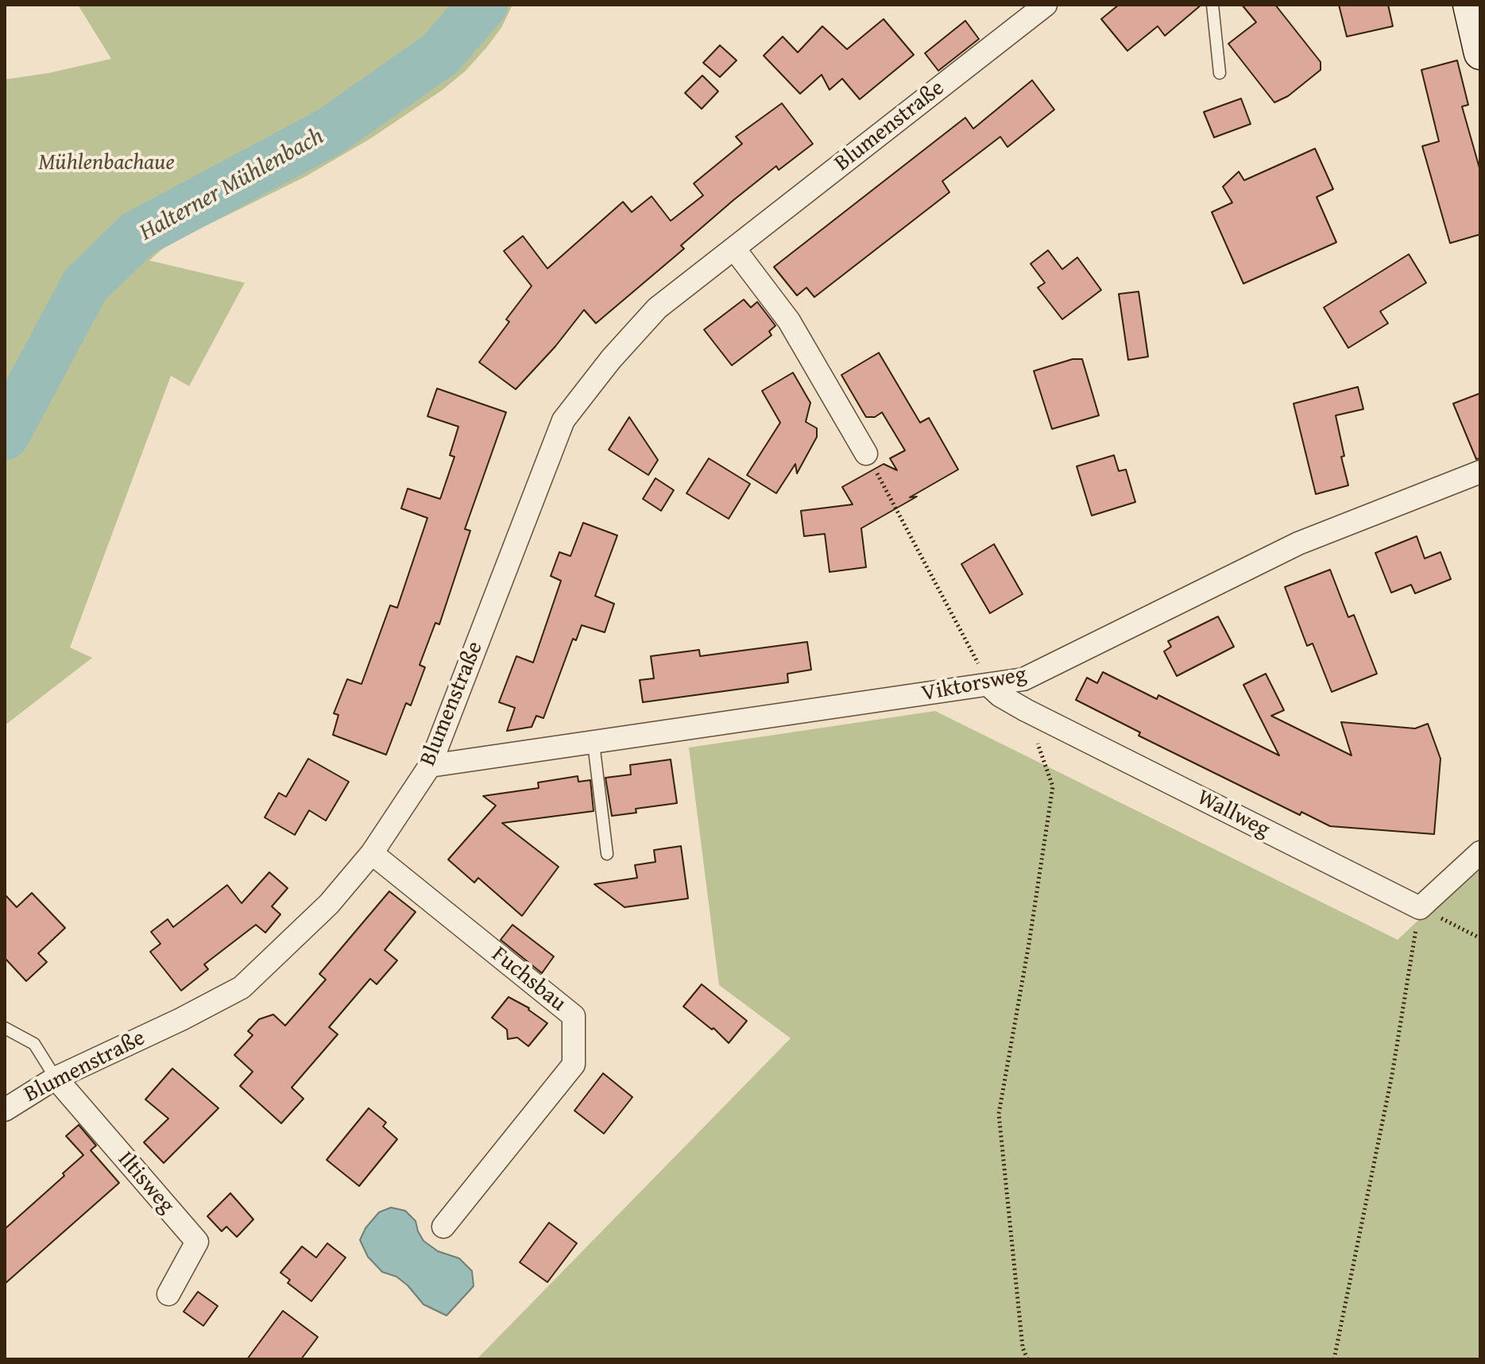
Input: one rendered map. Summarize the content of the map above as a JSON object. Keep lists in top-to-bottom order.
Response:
{
  "streets": {
    "street": [
      "Blumenstraße",
      "Viktorsweg",
      "Wallweg",
      "Fuchsbau",
      "Iltisweg"
    ]
  },
  "crossings": [
    ["Blumenstraße", "Viktorsweg"],
    ["Blumenstraße", "Fuchsbau"],
    ["Blumenstraße", "Iltisweg"],
    ["Viktorsweg", "Wallweg"]
  ],
  "water": ["Halterner Mühlenbach"],
  "parks": ["Mühlenbachaue"]
}
